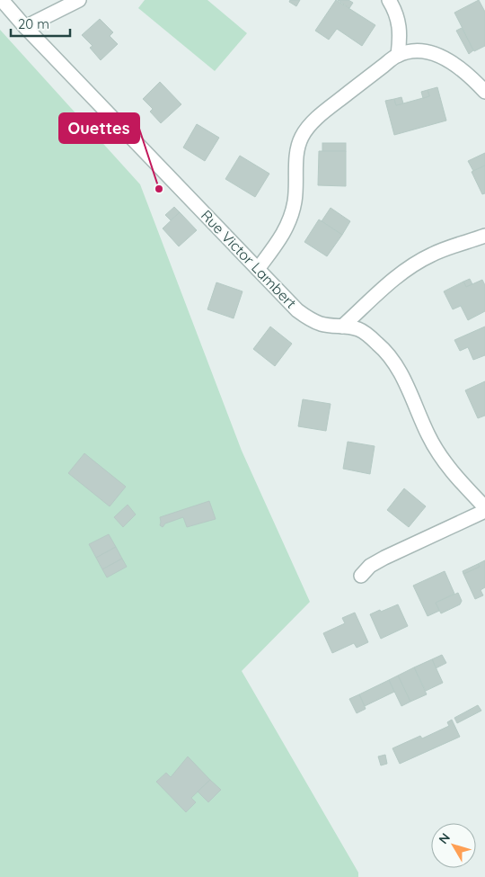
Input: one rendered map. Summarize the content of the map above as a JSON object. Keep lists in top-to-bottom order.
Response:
{
  "streets": {
    "street": ["Rue Victor Lambert"]
  },
  "places": ["Ouettes"],
  "scale_bar": "20 m",
  "north": "top left"
}
